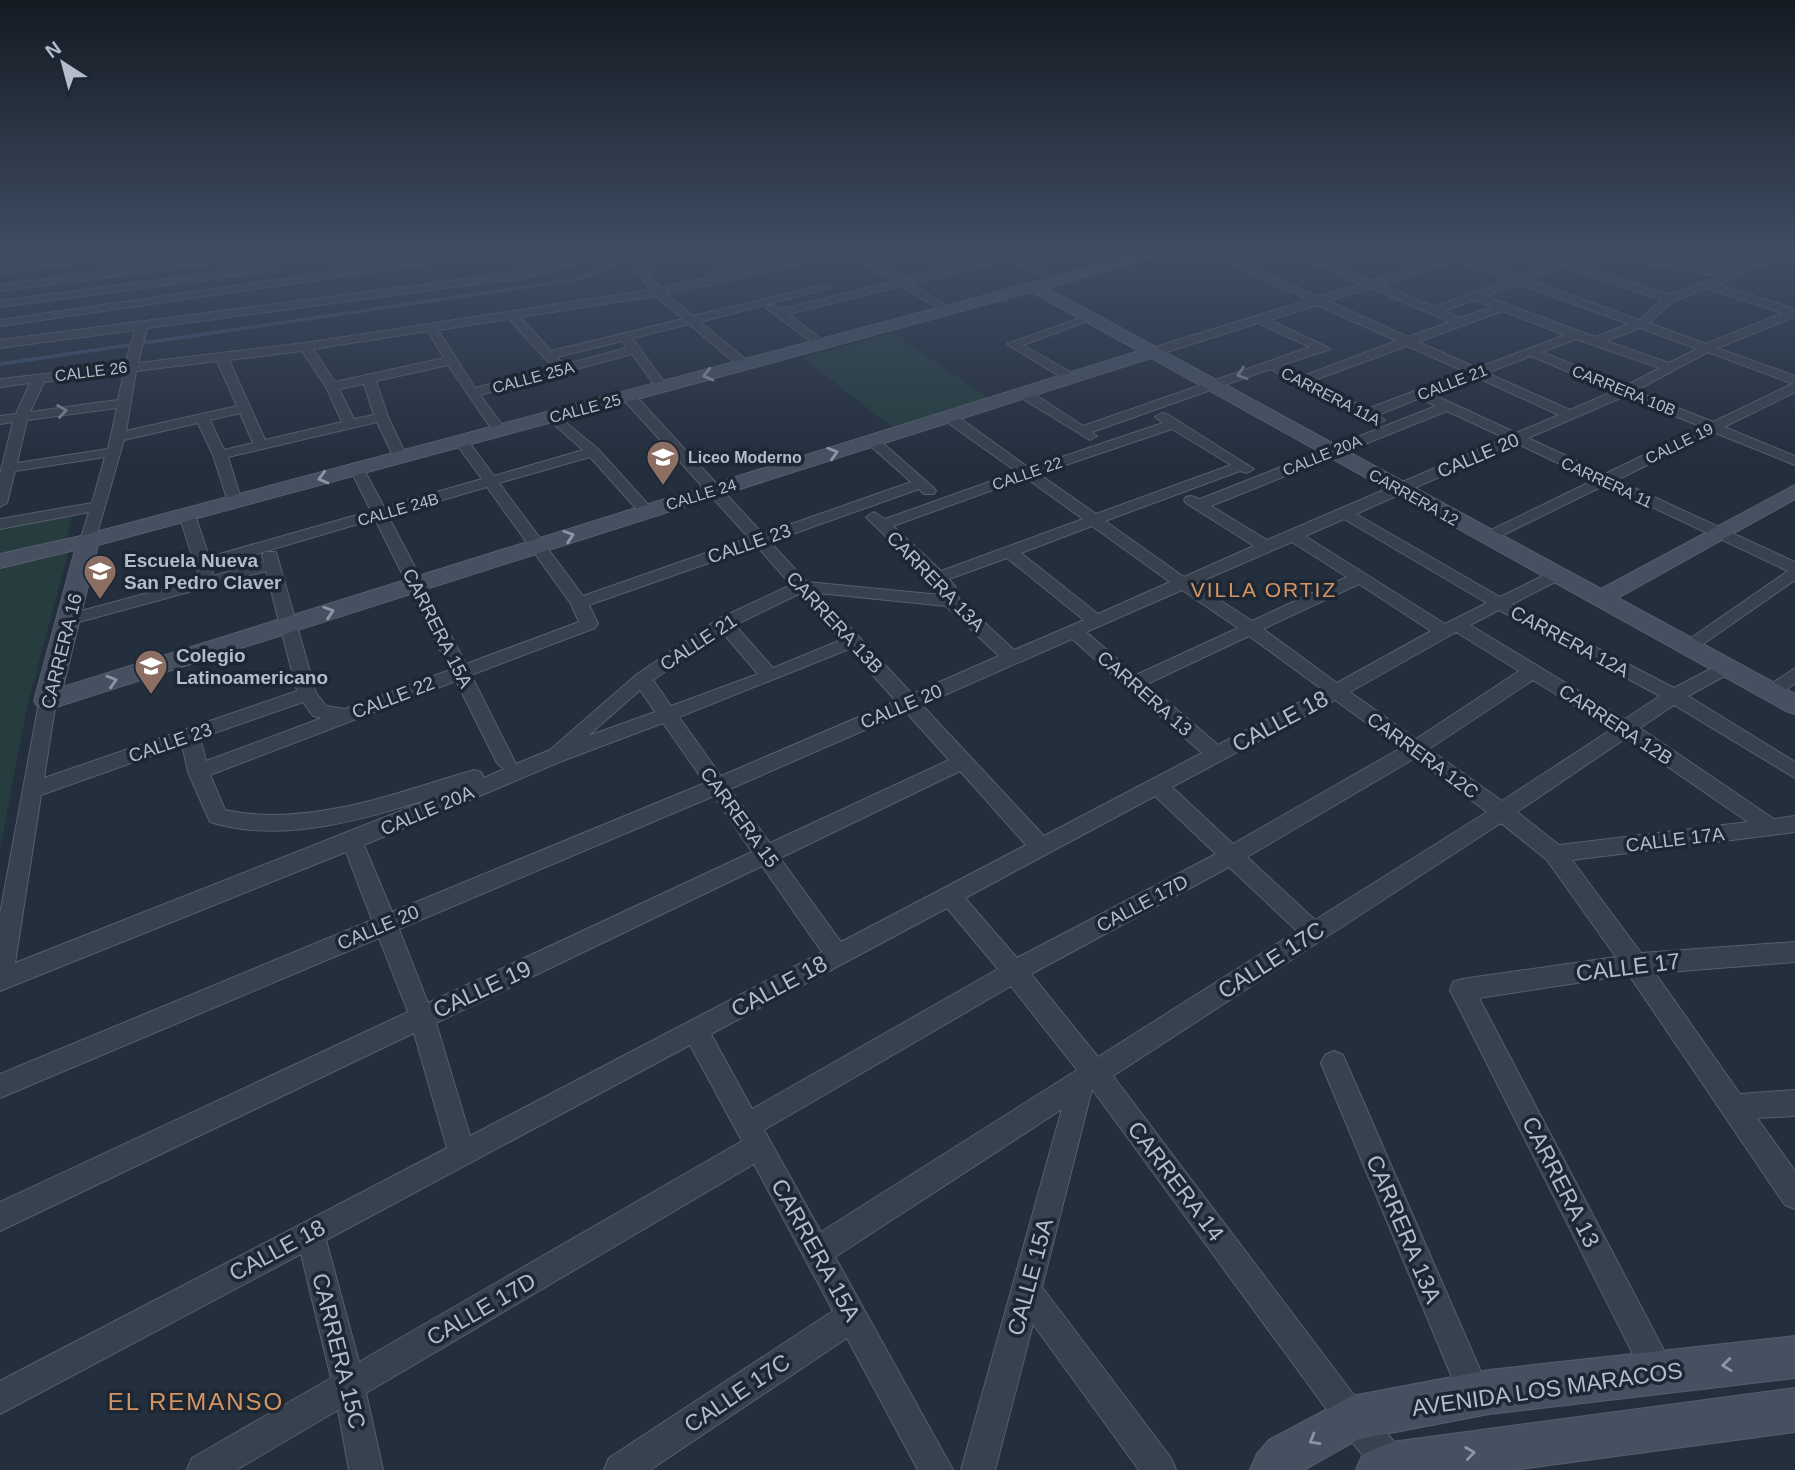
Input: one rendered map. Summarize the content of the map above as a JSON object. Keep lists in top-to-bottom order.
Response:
{
  "streets": {
    "street": [
      "CALLE 26",
      "CALLE 25A",
      "CALLE 21",
      "CARRERA 10B",
      "CARRERA 11A",
      "CALLE 25",
      "CALLE 19",
      "CALLE 20A",
      "CALLE 20",
      "CALLE 22",
      "CARRERA 11",
      "CALLE 24",
      "CARRERA 12",
      "CALLE 24B",
      "CALLE 23",
      "CARRERA 13A",
      "CARRERA 13B",
      "CARRERA 15A",
      "CARRERA 12A",
      "CARRERA 16",
      "CARRERA 13",
      "CALLE 18",
      "CARRERA 12B",
      "CARRERA 12C",
      "CARRERA 15",
      "CALLE 17A",
      "CALLE 17D",
      "CALLE 17C",
      "CALLE 17",
      "CARRERA 14",
      "CALLE 15A",
      "CARRERA 15C",
      "AVENIDA LOS MARACOS"
    ]
  },
  "crossings": [
    ["CALLE 26", "CARRERA 16"],
    ["CALLE 21", "CARRERA 10B"],
    ["CALLE 21", "CARRERA 11A"],
    ["CALLE 21", "CALLE 20A"],
    ["CALLE 21", "CARRERA 11"],
    ["CALLE 21", "CARRERA 13B"],
    ["CALLE 21", "CARRERA 15"],
    ["CARRERA 10B", "CALLE 19"],
    ["CARRERA 10B", "CALLE 20"],
    ["CARRERA 11A", "CALLE 20A"],
    ["CALLE 25", "CARRERA 13B"],
    ["CALLE 25", "CARRERA 15A"],
    ["CALLE 25", "CARRERA 16"],
    ["CALLE 19", "CARRERA 11"],
    ["CALLE 19", "CARRERA 12"],
    ["CALLE 19", "CARRERA 13B"],
    ["CALLE 19", "CARRERA 15"],
    ["CALLE 20A", "CARRERA 11"],
    ["CALLE 20A", "CARRERA 12"],
    ["CALLE 20A", "CARRERA 13B"],
    ["CALLE 20A", "CARRERA 16"],
    ["CALLE 20A", "CARRERA 15"],
    ["CALLE 20", "CARRERA 11"],
    ["CALLE 20", "CARRERA 12"],
    ["CALLE 20", "CARRERA 13A"],
    ["CALLE 20", "CARRERA 13B"],
    ["CALLE 20", "CARRERA 12A"],
    ["CALLE 20", "CARRERA 13"],
    ["CALLE 20", "CARRERA 12B"],
    ["CALLE 20", "CARRERA 12C"],
    ["CALLE 20", "CARRERA 15"],
    ["CALLE 22", "CALLE 23"],
    ["CALLE 22", "CARRERA 13A"],
    ["CALLE 22", "CARRERA 15A"],
    ["CALLE 22", "CARRERA 12C"],
    ["CALLE 24", "CARRERA 12"],
    ["CALLE 24", "CARRERA 13B"],
    ["CALLE 24", "CARRERA 15A"],
    ["CALLE 24", "CARRERA 16"],
    ["CALLE 24", "CARRERA 12C"],
    ["CARRERA 12", "CALLE 18"],
    ["CARRERA 12", "CALLE 17C"],
    ["CALLE 24B", "CARRERA 15A"],
    ["CALLE 23", "CARRERA 13A"],
    ["CALLE 23", "CARRERA 13B"],
    ["CALLE 23", "CARRERA 16"],
    ["CARRERA 13A", "AVENIDA LOS MARACOS"],
    ["CARRERA 13B", "CALLE 18"],
    ["CARRERA 15A", "CALLE 18"],
    ["CARRERA 15A", "CALLE 17D"],
    ["CARRERA 15A", "CALLE 17C"],
    ["CARRERA 12A", "CALLE 18"],
    ["CARRERA 12A", "CALLE 17C"],
    ["CARRERA 13", "CALLE 18"],
    ["CARRERA 13", "CALLE 17"],
    ["CARRERA 13", "AVENIDA LOS MARACOS"],
    ["CALLE 18", "CARRERA 12B"],
    ["CALLE 18", "CARRERA 12C"],
    ["CALLE 18", "CARRERA 15"],
    ["CALLE 18", "CARRERA 14"],
    ["CALLE 18", "CARRERA 15C"],
    ["CARRERA 12B", "CALLE 17A"],
    ["CARRERA 12B", "CALLE 17D"],
    ["CARRERA 12B", "CALLE 17C"],
    ["CARRERA 12C", "CALLE 17A"],
    ["CARRERA 12C", "CALLE 17D"],
    ["CARRERA 12C", "CALLE 17C"],
    ["CARRERA 12C", "CALLE 17"],
    ["CALLE 17D", "CARRERA 14"],
    ["CALLE 17D", "CARRERA 15C"],
    ["CALLE 17C", "CARRERA 14"],
    ["CALLE 17C", "CALLE 15A"],
    ["CARRERA 14", "CALLE 15A"],
    ["CARRERA 14", "AVENIDA LOS MARACOS"]
  ],
  "districts": ["VILLA ORTIZ", "EL REMANSO"],
  "places": {
    "school or university": ["Liceo Moderno", "Escuela Nueva San Pedro Claver", "Colegio Latinoamericano"]
  },
  "north": "top left"
}
